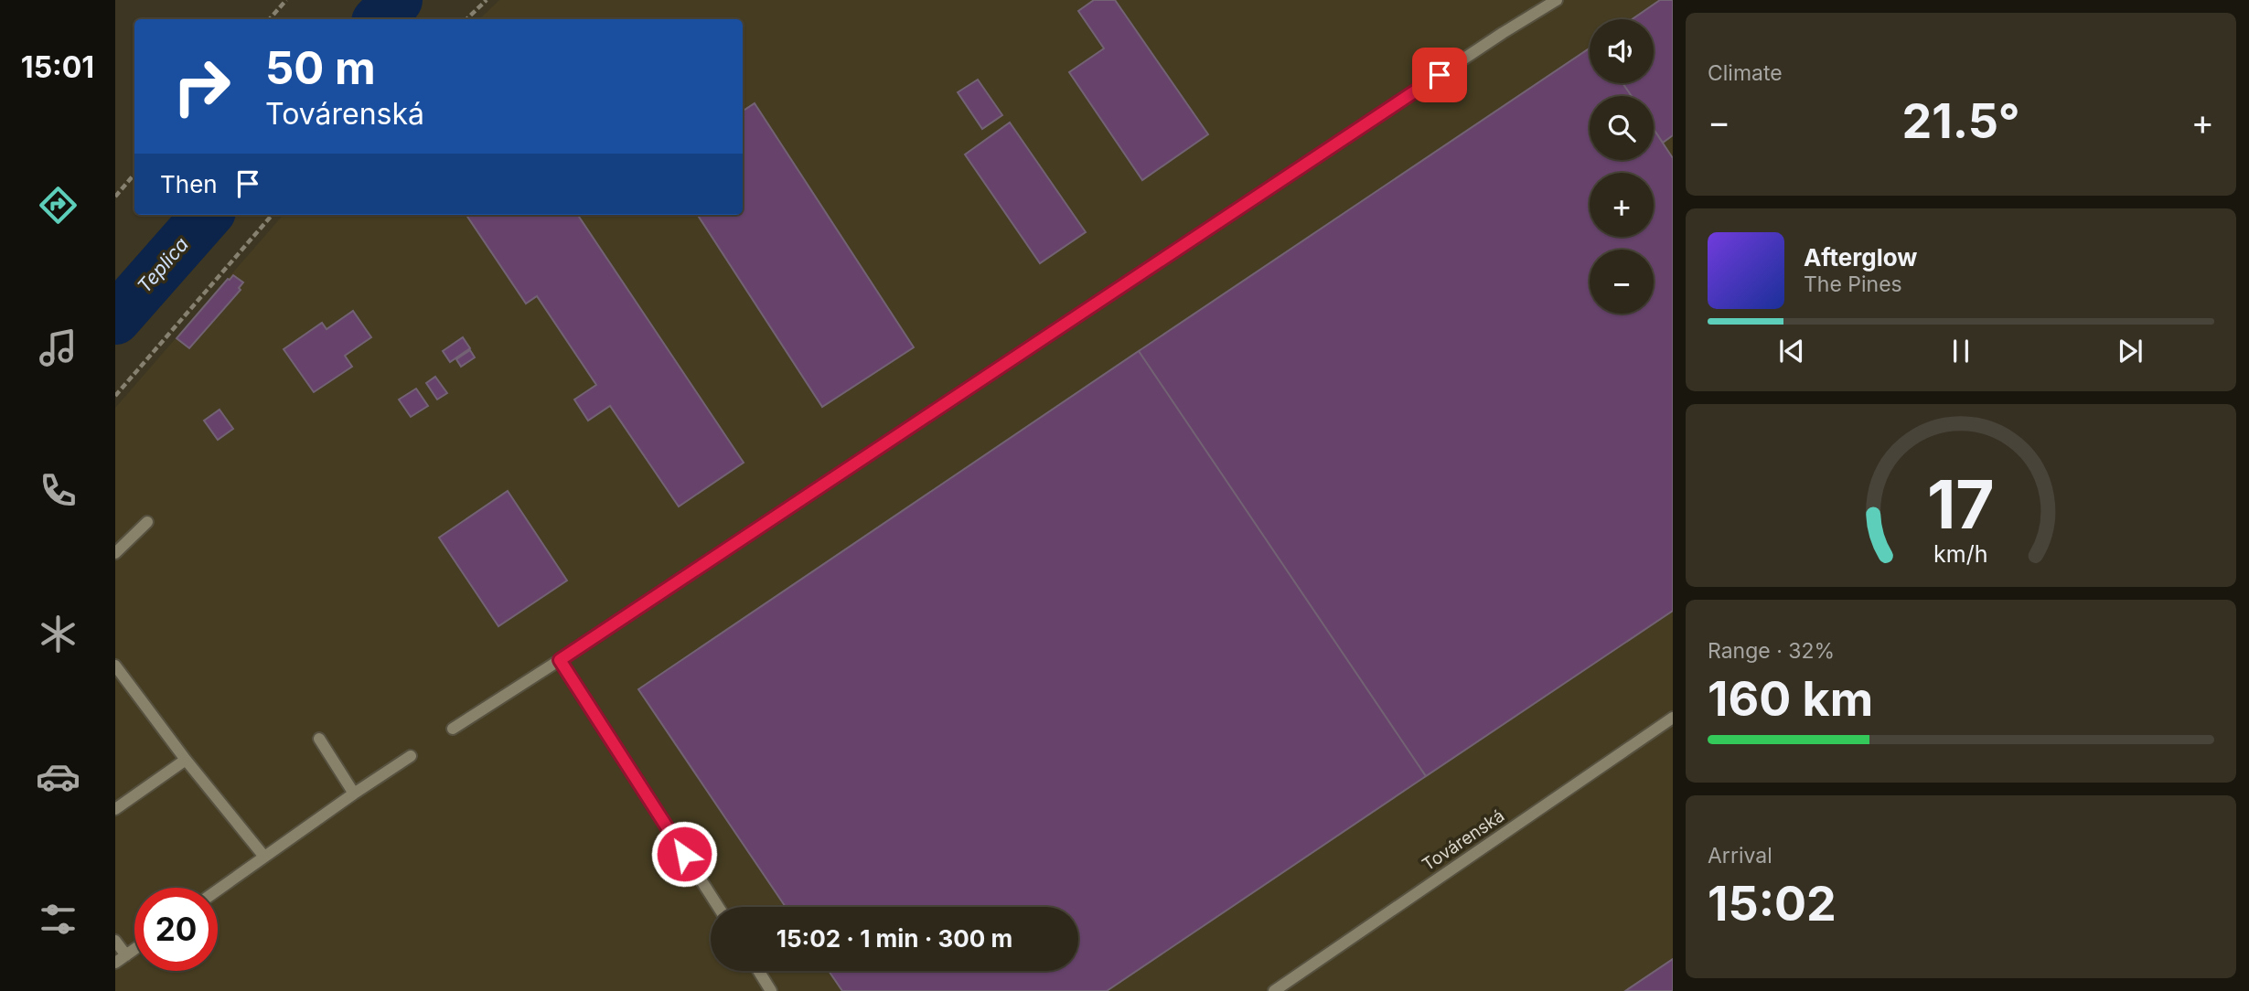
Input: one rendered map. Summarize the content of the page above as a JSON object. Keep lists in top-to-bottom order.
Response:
{
  "streets": {
    "lane": ["Továrenská"]
  },
  "water": ["Teplica"],
  "page": {
    "tabs": "15:01",
    "tile": [
      "Climate",
      ["Range · 32%", "160 km"],
      ["Arrival", "15:02"]
    ],
    "map_buttons": ["+", "−"],
    "turn": ["50 m", "Továrenská"],
    "heat": ["−", "21.5°", "+"],
    "then": "Then",
    "song": ["Afterglow", "The Pines"],
    "limit": "20",
    "trip": "15:02 · 1 min · 300 m",
    "gauge": ["17", "km/h"]
  }
}
